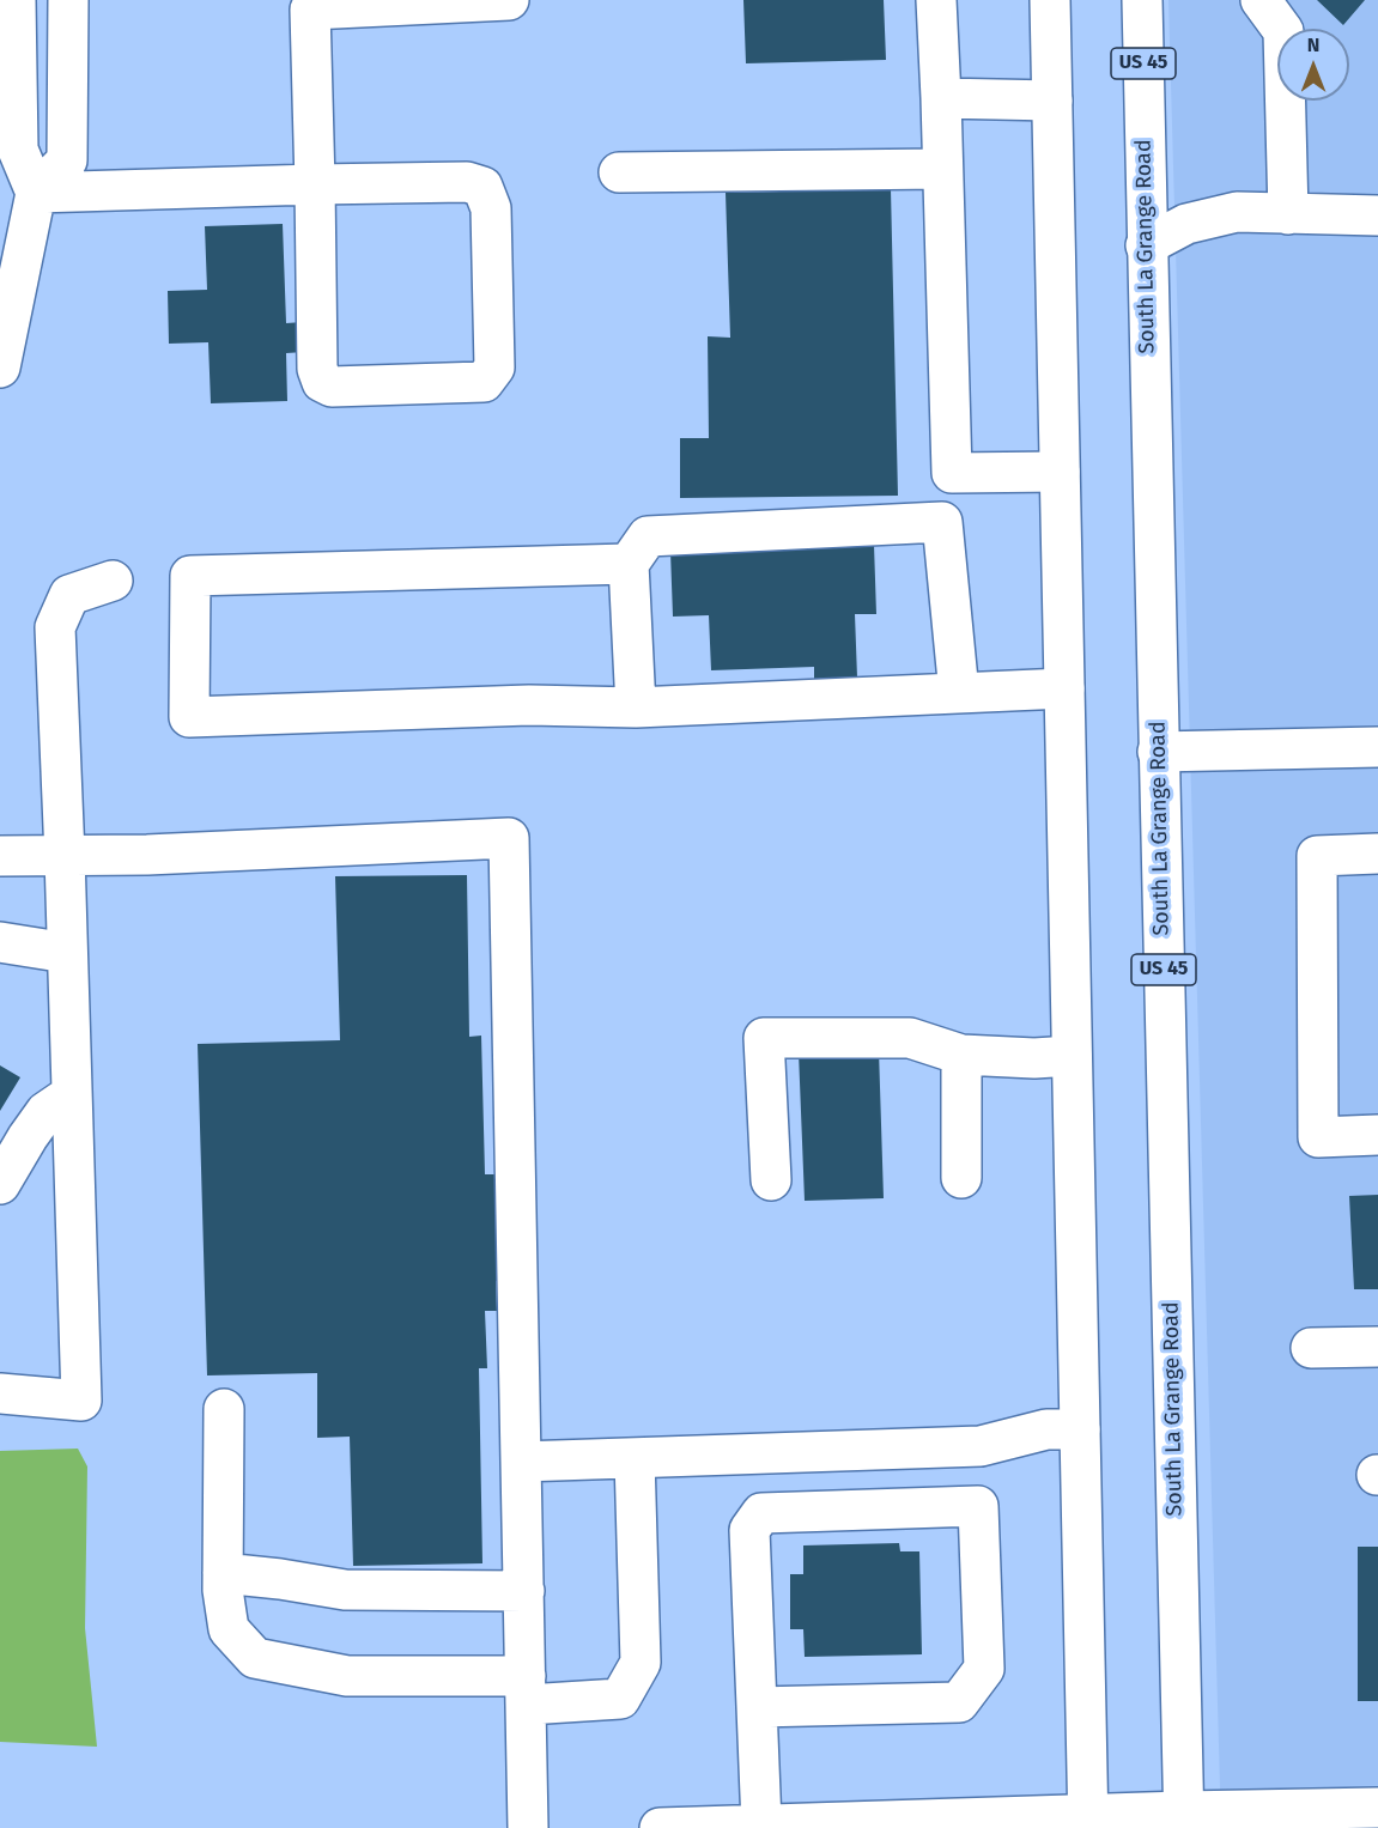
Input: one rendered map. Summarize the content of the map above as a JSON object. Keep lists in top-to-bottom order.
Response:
{
  "streets": {
    "main road": ["US 45", "South La Grange Road"]
  },
  "north": "top"
}
